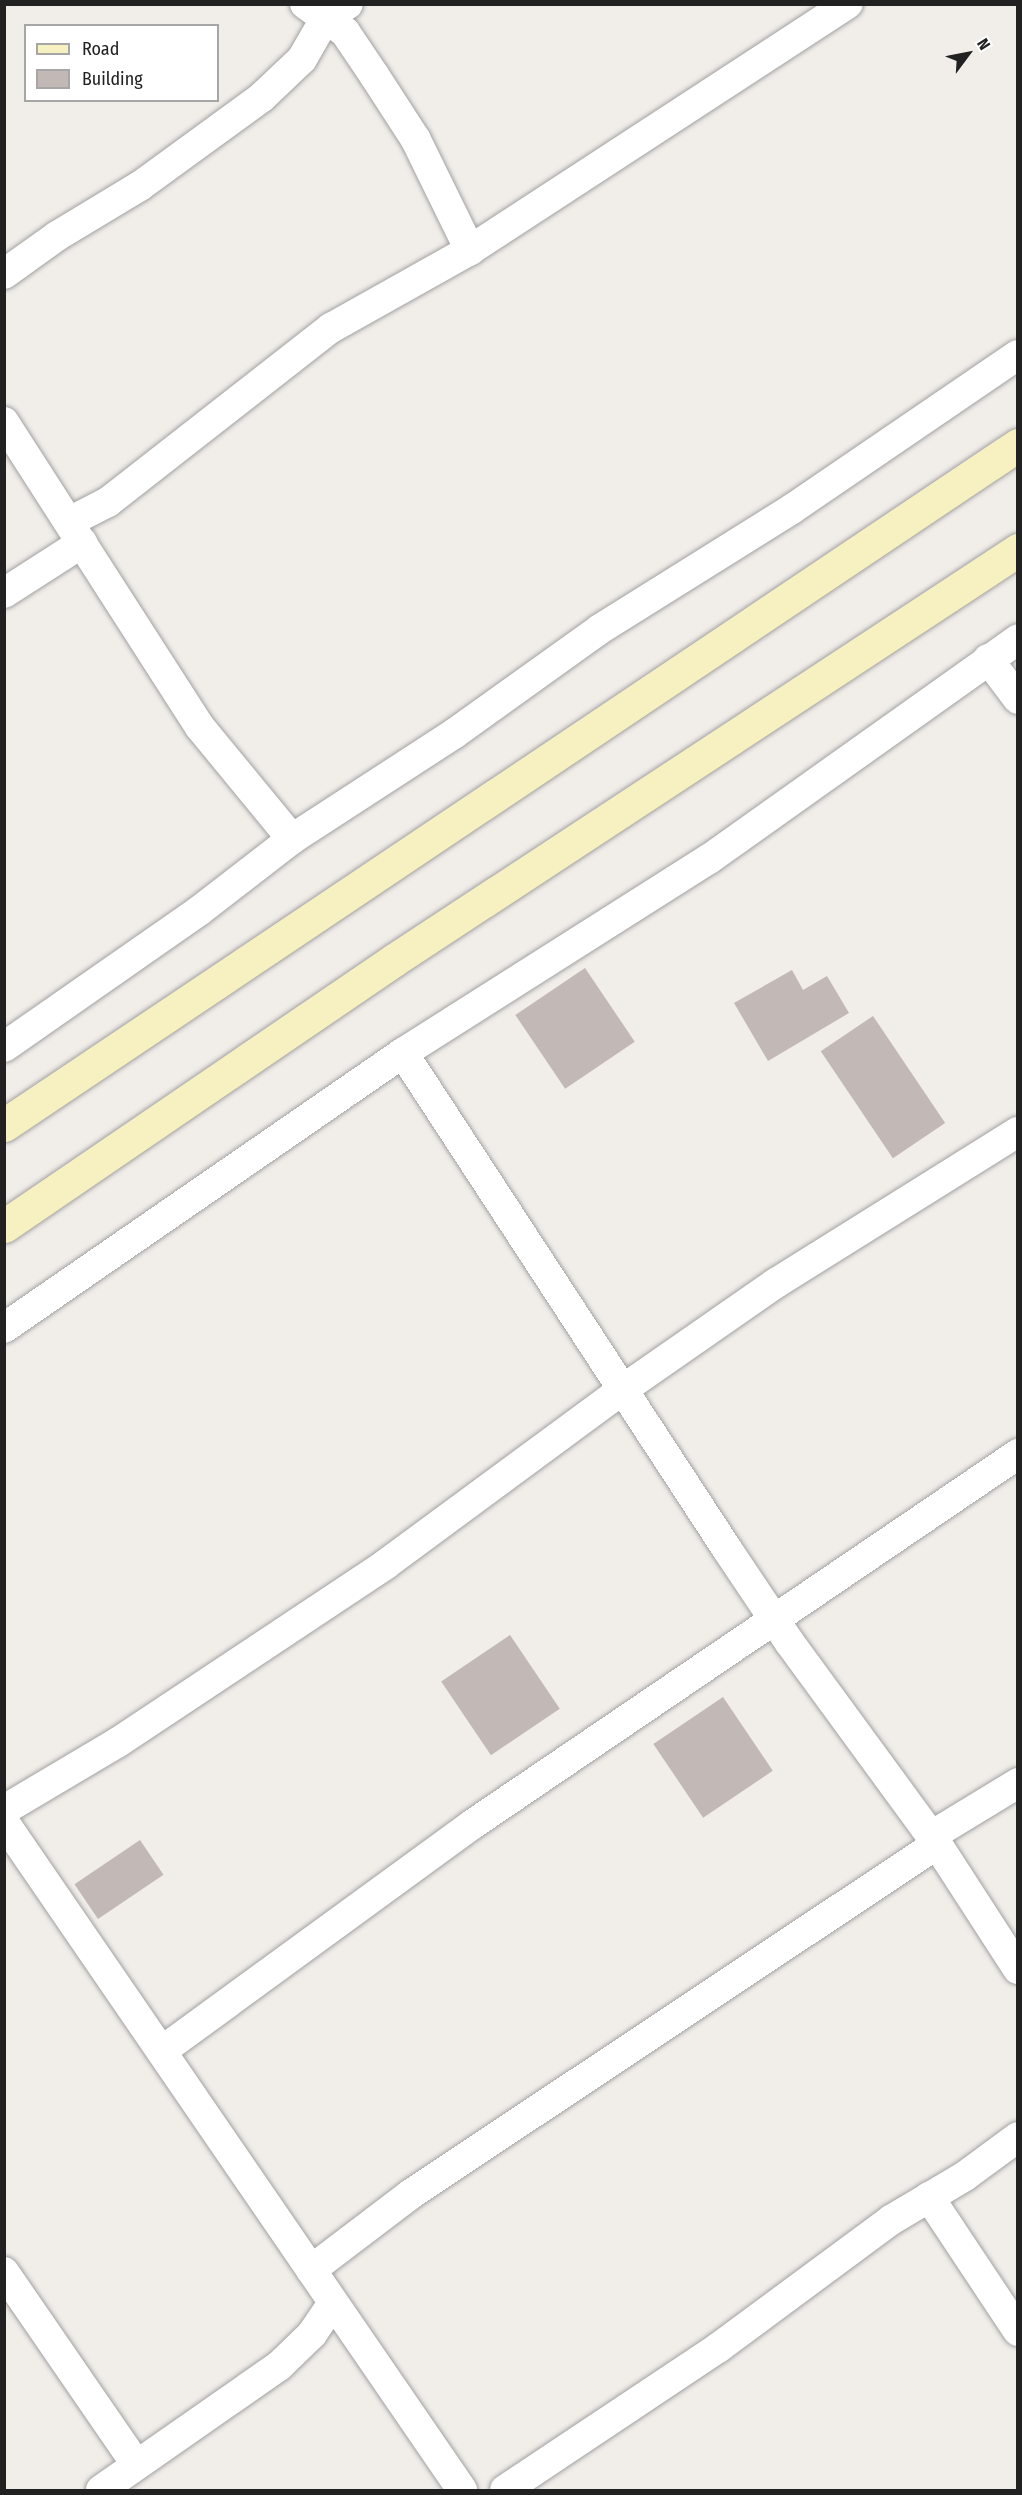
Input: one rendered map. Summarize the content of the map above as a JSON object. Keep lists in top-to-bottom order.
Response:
{
  "legend": ["Road", "Building"],
  "north": "top right"
}
